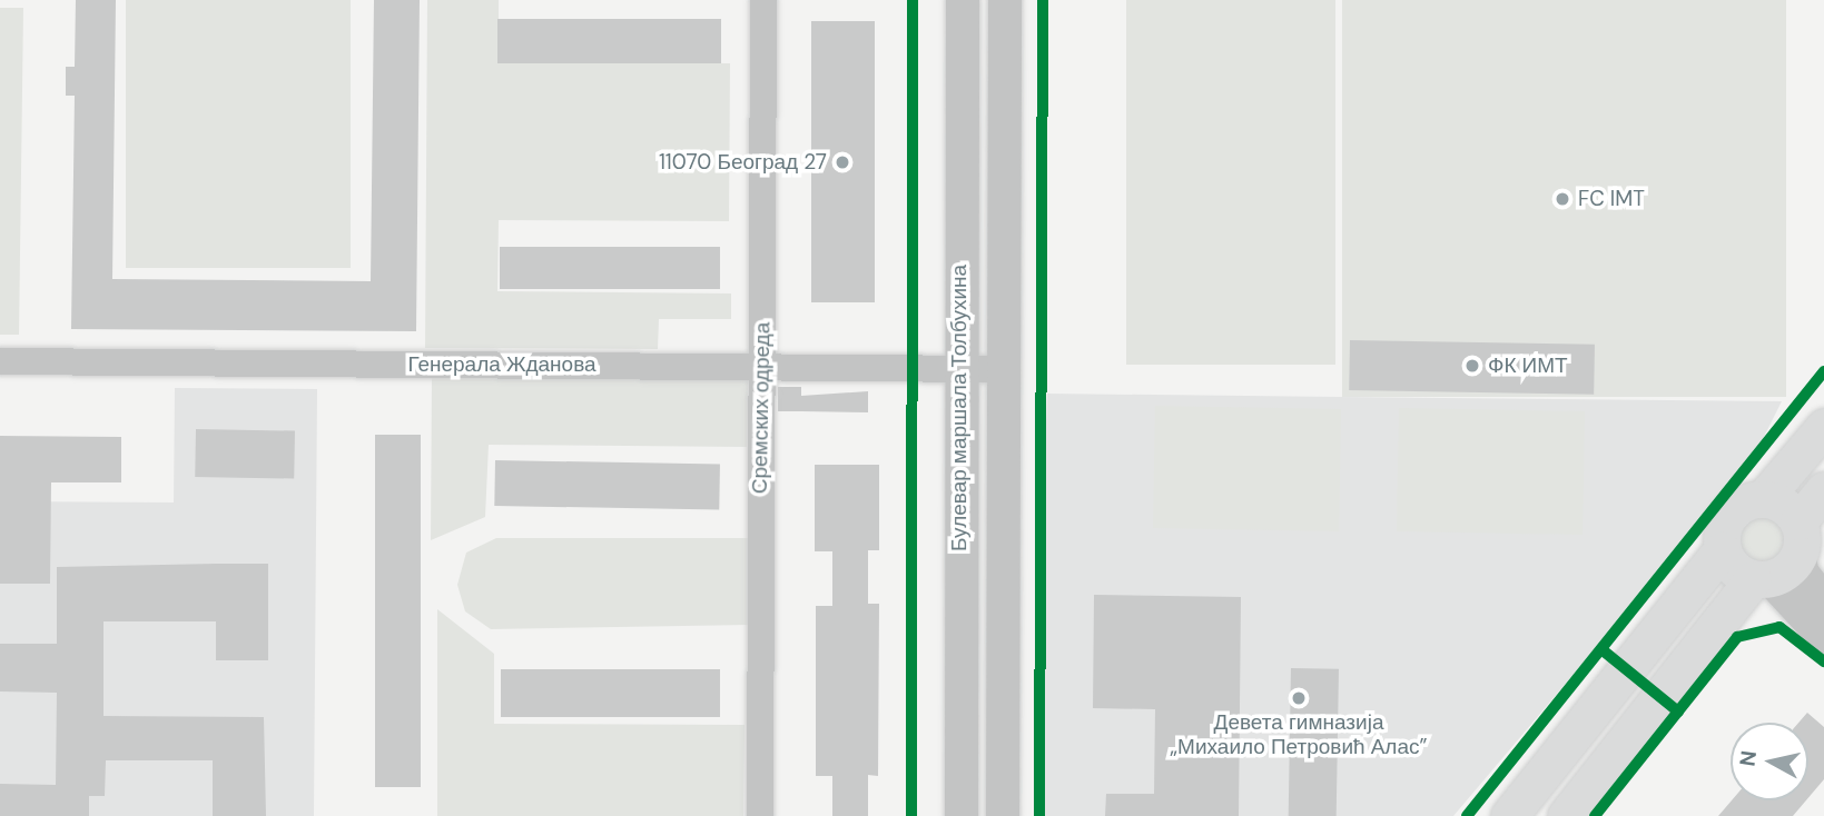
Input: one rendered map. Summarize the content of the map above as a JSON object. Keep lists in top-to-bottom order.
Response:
{
  "streets": {
    "street": ["Генерала Жданова", "Сремских одреда", "Булевар маршала Толбухина"]
  },
  "crossings": [
    ["Генерала Жданова", "Сремских одреда"],
    ["Генерала Жданова", "Булевар маршала Толбухина"]
  ],
  "places": [
    "11070 Београд 27",
    "FC IMT",
    "ФК ИМТ",
    "Девета гимназија „Михаило Петровић Алас”"
  ],
  "north": "left"
}
